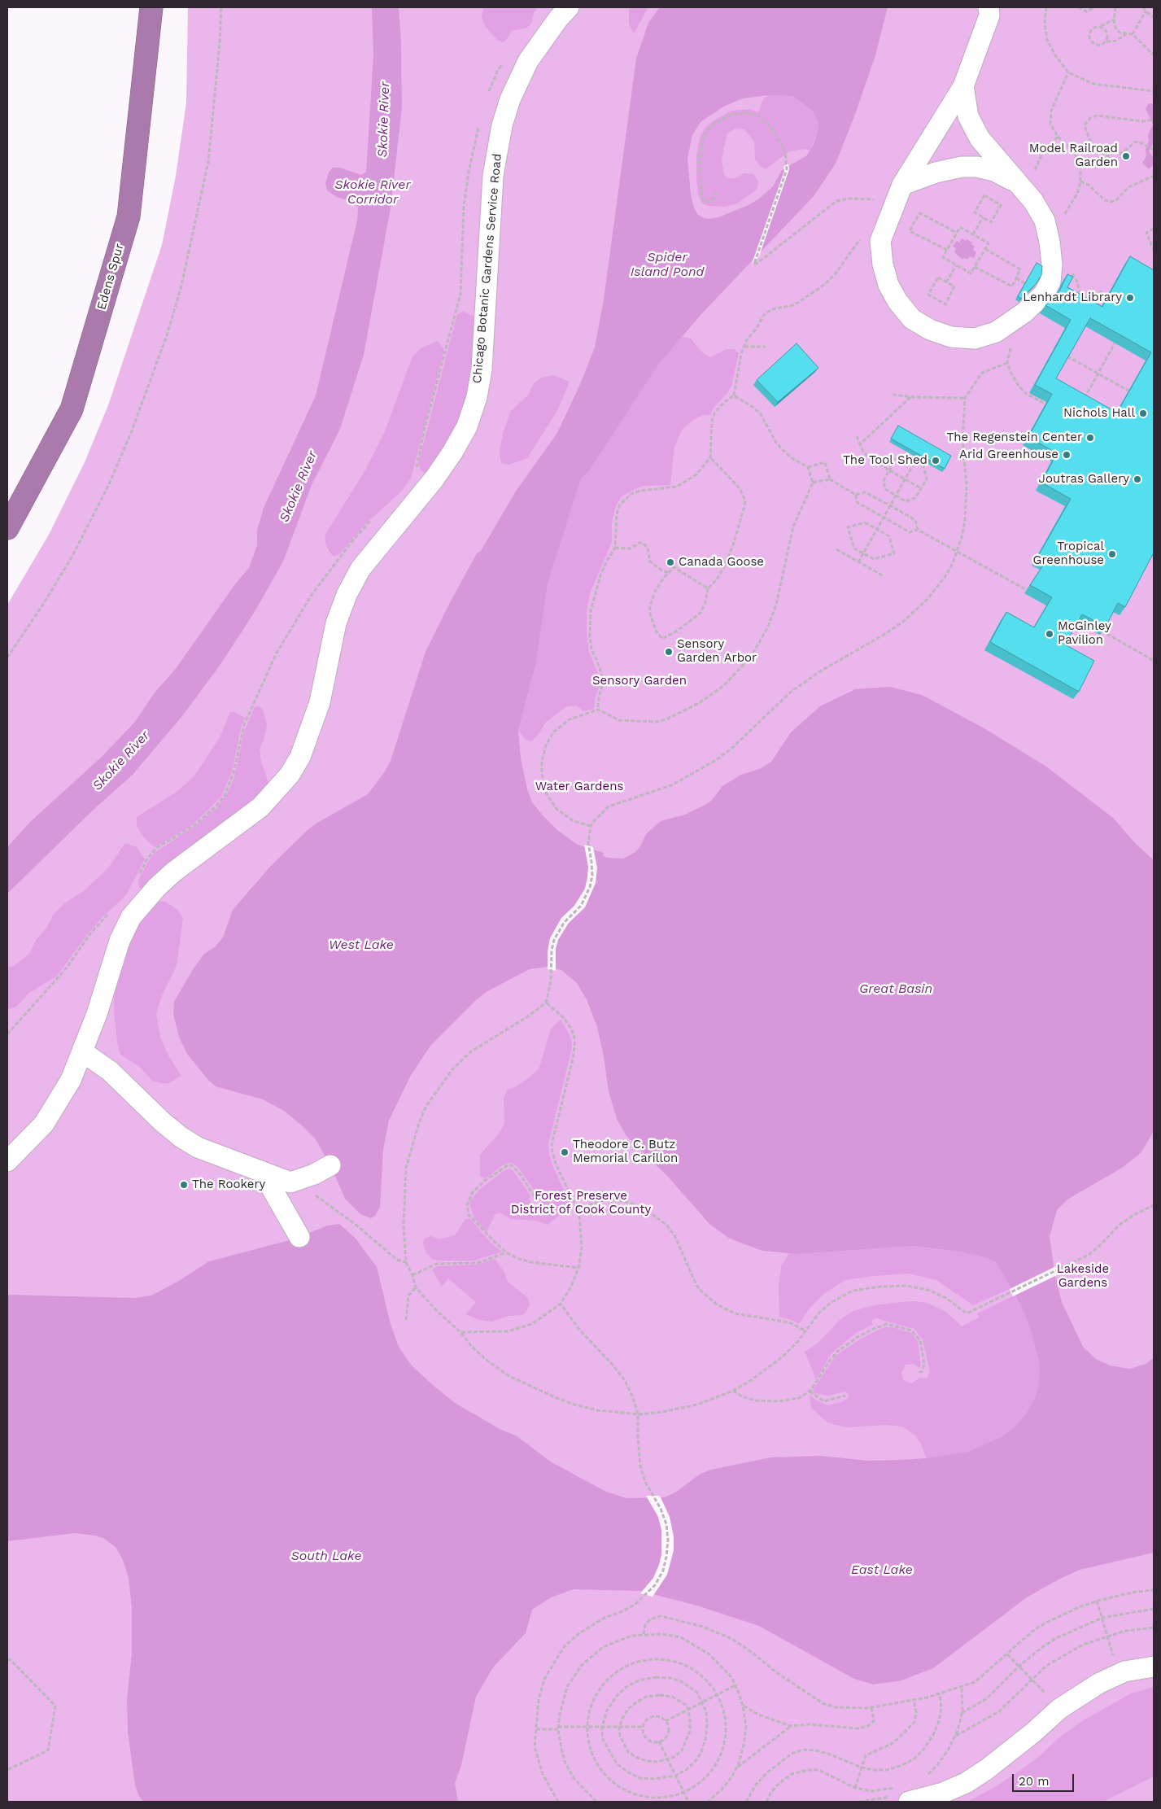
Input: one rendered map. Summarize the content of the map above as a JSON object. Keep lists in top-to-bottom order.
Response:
{
  "streets": {
    "highway": ["Edens Spur"],
    "lane": ["Chicago Botanic Gardens Service Road"]
  },
  "water": [
    "Skokie River",
    "Skokie River Corridor",
    "Spider Island Pond",
    "West Lake",
    "Great Basin",
    "South Lake",
    "East Lake"
  ],
  "parks": [
    "Sensory Garden",
    "Water Gardens",
    "Forest Preserve District of Cook County",
    "Lakeside Gardens"
  ],
  "places": [
    "Model Railroad Garden",
    "Lenhardt Library",
    "Nichols Hall",
    "The Regenstein Center",
    "Arid Greenhouse",
    "The Tool Shed",
    "Joutras Gallery",
    "Tropical Greenhouse",
    "Canada Goose",
    "McGinley Pavilion",
    "Sensory Garden Arbor",
    "Theodore C. Butz Memorial Carillon",
    "The Rookery"
  ],
  "scale_bar": "20 m"
}
